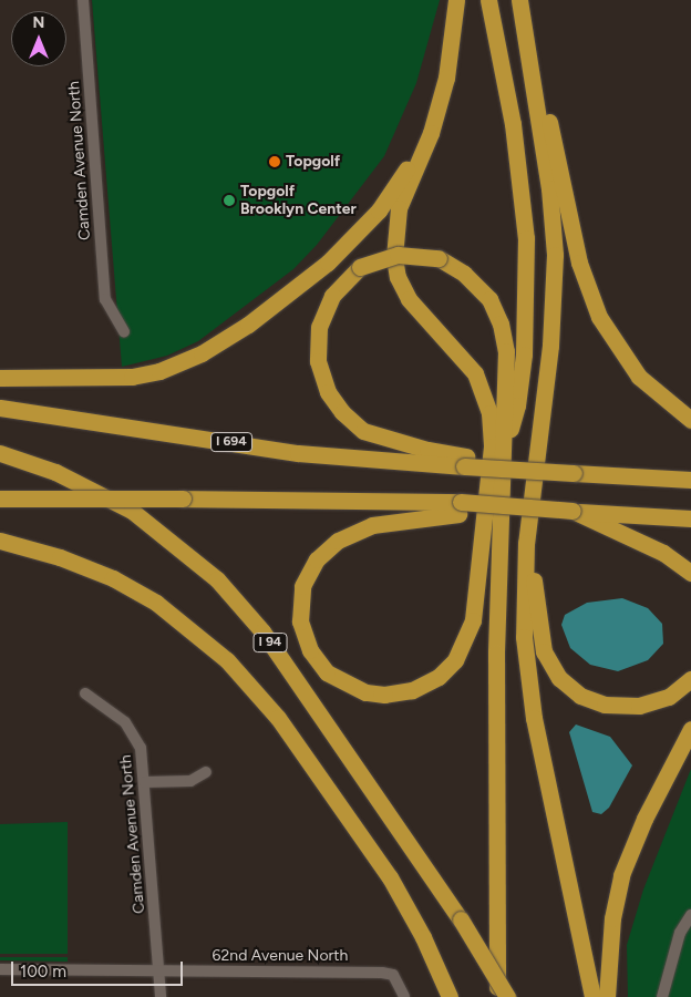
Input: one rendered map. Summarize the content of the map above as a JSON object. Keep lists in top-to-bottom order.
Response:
{
  "streets": {
    "highway": ["I 694", "I 94"],
    "street": ["Camden Avenue North", "62nd Avenue North"]
  },
  "crossings": [
    ["Camden Avenue North", "62nd Avenue North"]
  ],
  "places": ["Topgolf", "Topgolf Brooklyn Center"],
  "scale_bar": "100 m",
  "north": "top"
}
